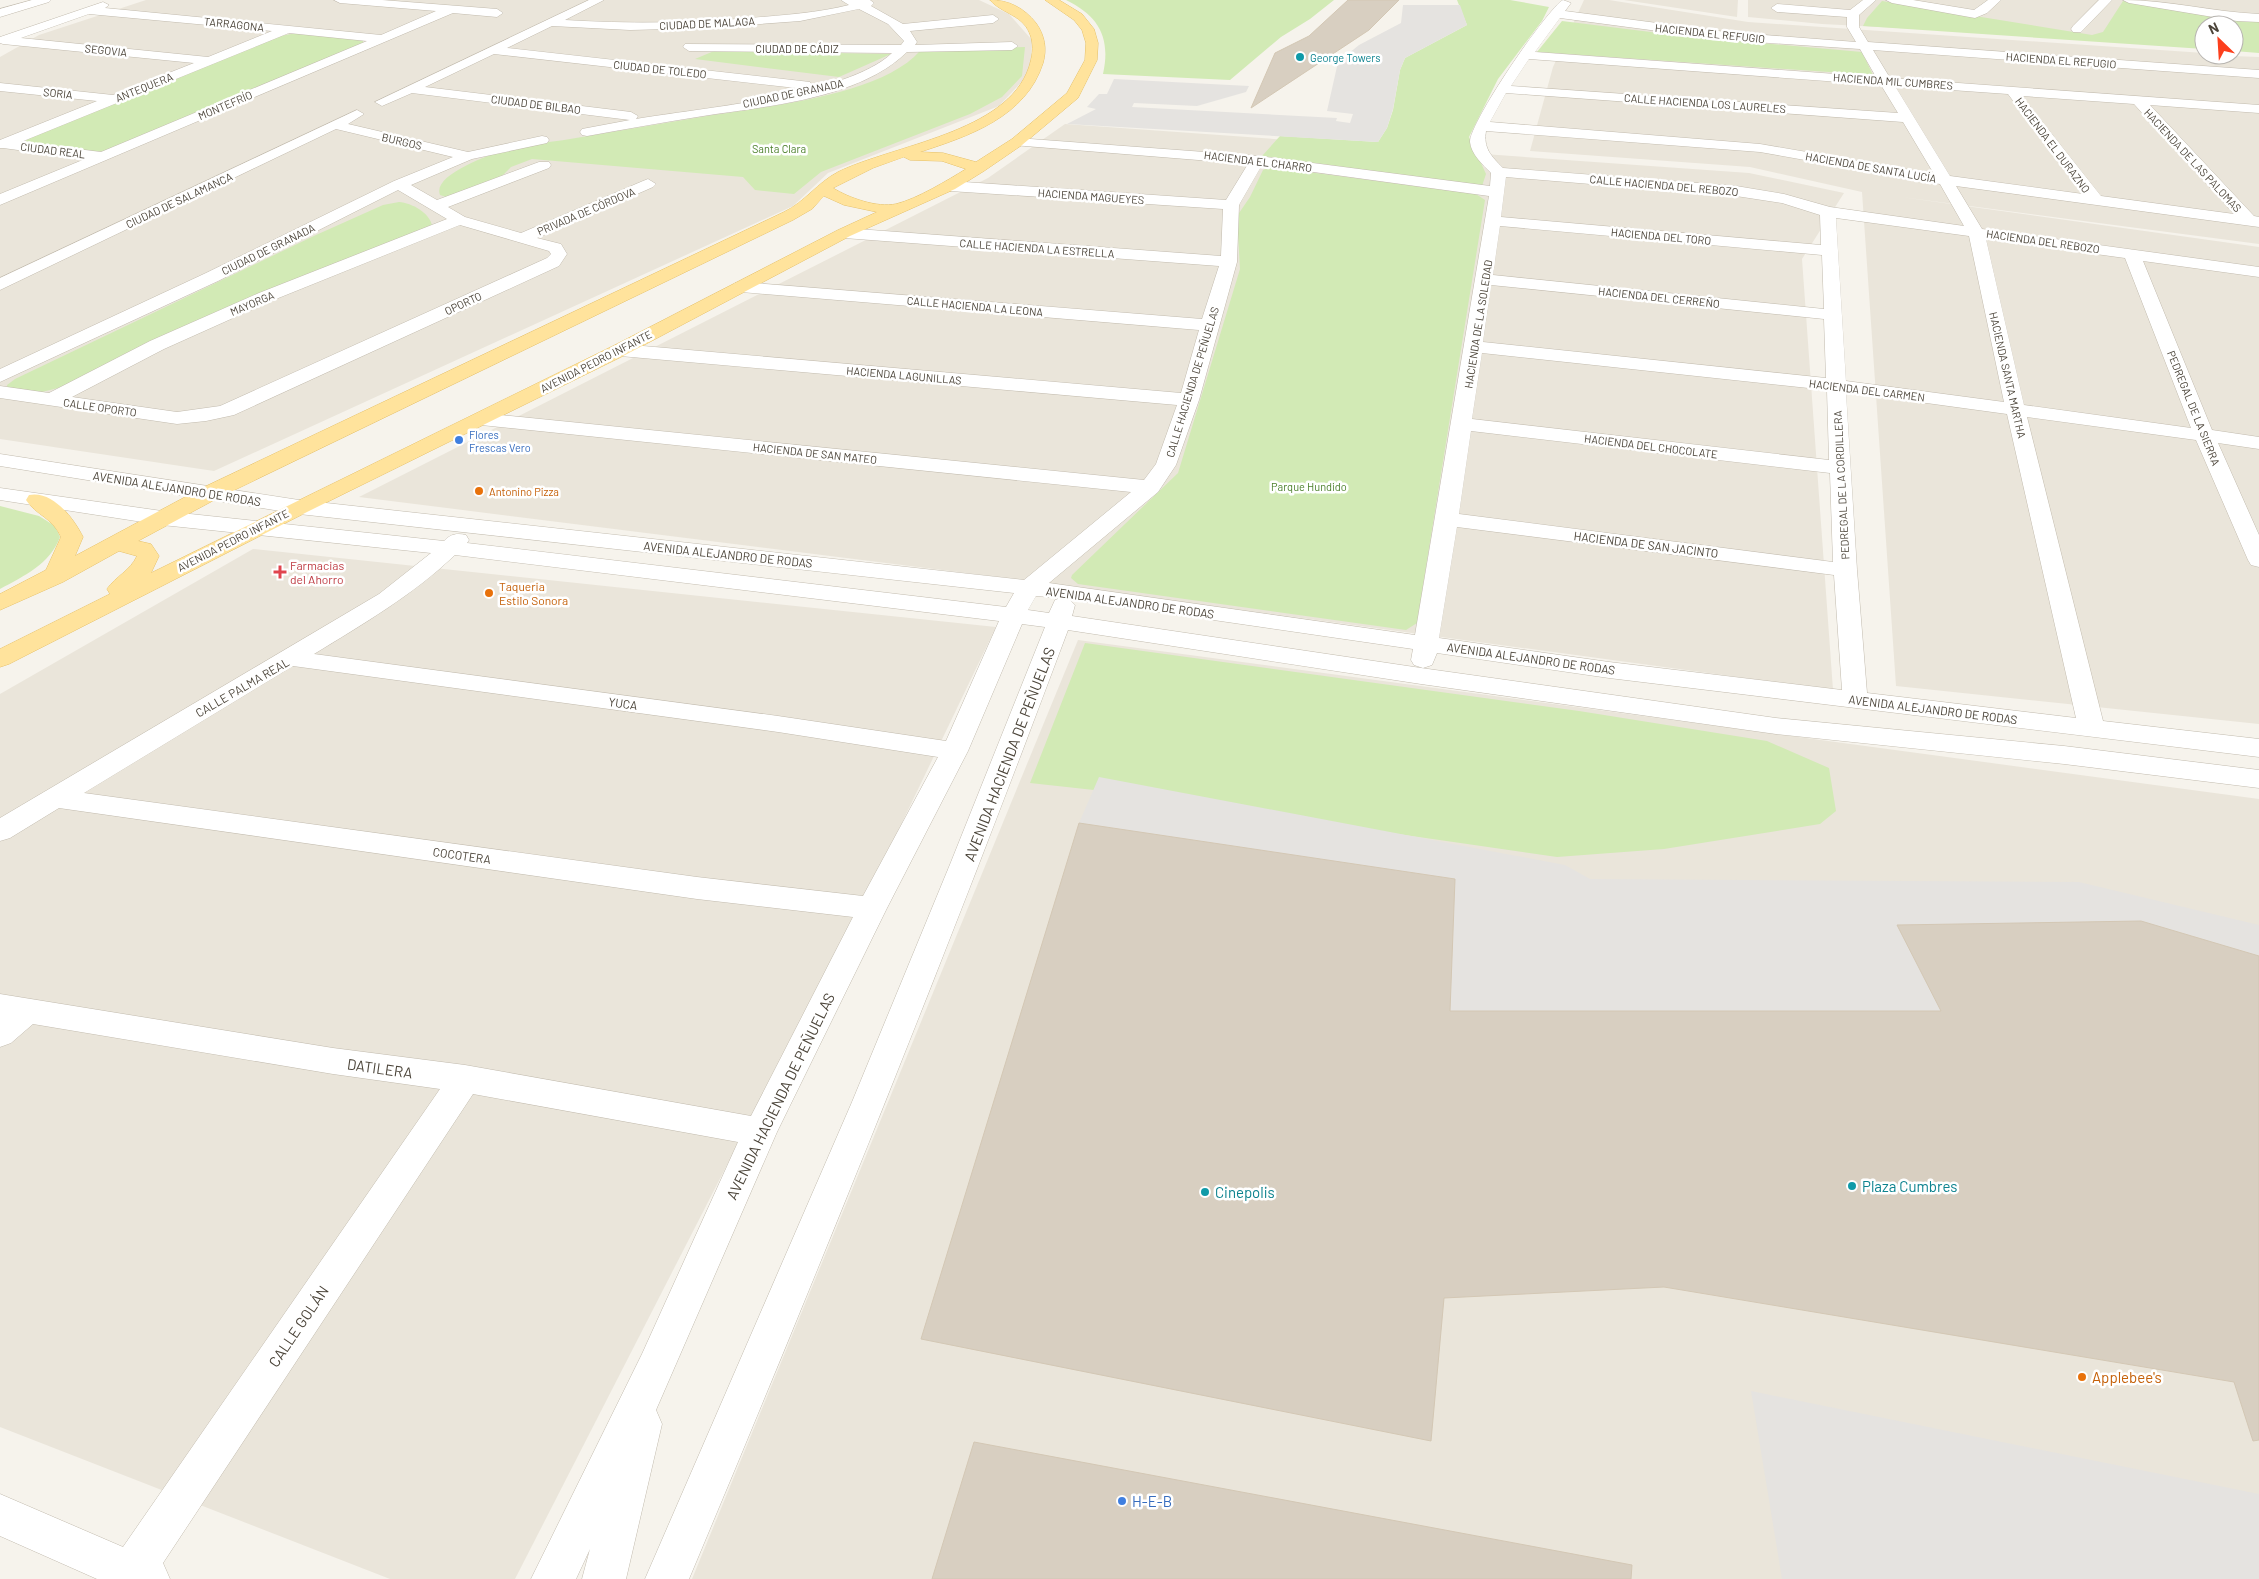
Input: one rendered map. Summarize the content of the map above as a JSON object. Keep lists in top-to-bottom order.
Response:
{
  "streets": {
    "main road": ["AVENIDA PEDRO INFANTE"],
    "street": [
      "CIUDAD DE MALAGA",
      "TARRAGONA",
      "HACIENDA EL REFUGIO",
      "CIUDAD DE CÁDIZ",
      "SEGOVIA",
      "CIUDAD DE TOLEDO",
      "HACIENDA MIL CUMBRES",
      "ANTEQUERA",
      "SORIA",
      "CIUDAD DE GRANADA",
      "CALLE HACIENDA LOS LAURELES",
      "CIUDAD DE BILBAO",
      "MONTEFRÍO",
      "BURGOS",
      "HACIENDA EL DURAZNO",
      "CIUDAD REAL",
      "HACIENDA DE LAS PALOMAS",
      "HACIENDA EL CHARRO",
      "HACIENDA DE SANTA LUCÍA",
      "CALLE HACIENDA DEL REBOZO",
      "HACIENDA MAGUEYES",
      "CIUDAD DE SALAMANCA",
      "PRIVADA DE CÓRDOVA",
      "HACIENDA DEL TORO",
      "HACIENDA DEL REBOZO",
      "CALLE HACIENDA LA ESTRELLA",
      "HACIENDA DEL CERREÑO",
      "MAYORGA",
      "OPORTO",
      "CALLE HACIENDA LA LEONA",
      "HACIENDA DE LA SOLEDAD",
      "HACIENDA LAGUNILLAS",
      "HACIENDA SANTA MARTHA",
      "CALLE HACIENDA DE PEÑUELAS",
      "HACIENDA DEL CARMEN",
      "CALLE OPORTO",
      "PEDREGAL DE LA SIERRA",
      "HACIENDA DEL CHOCOLATE",
      "HACIENDA DE SAN MATEO",
      "PEDREGAL DE LA CORDILLERA",
      "AVENIDA ALEJANDRO DE RODAS",
      "HACIENDA DE SAN JACINTO",
      "CALLE PALMA REAL",
      "YUCA",
      "AVENIDA HACIENDA DE PEÑUELAS",
      "COCOTERA",
      "DATILERA",
      "CALLE GOLÁN"
    ]
  },
  "crossings": [
    ["TARRAGONA", "ANTEQUERA"],
    ["TARRAGONA", "MONTEFRÍO"],
    ["HACIENDA EL REFUGIO", "HACIENDA MIL CUMBRES"],
    ["HACIENDA EL REFUGIO", "HACIENDA SANTA MARTHA"],
    ["CIUDAD DE CÁDIZ", "CIUDAD DE TOLEDO"],
    ["CIUDAD DE CÁDIZ", "CIUDAD DE GRANADA"],
    ["SEGOVIA", "ANTEQUERA"],
    ["CIUDAD DE TOLEDO", "CIUDAD DE GRANADA"],
    ["HACIENDA MIL CUMBRES", "HACIENDA EL DURAZNO"],
    ["HACIENDA MIL CUMBRES", "HACIENDA DE LAS PALOMAS"],
    ["HACIENDA MIL CUMBRES", "HACIENDA SANTA MARTHA"],
    ["ANTEQUERA", "SORIA"],
    ["ANTEQUERA", "CIUDAD REAL"],
    ["CIUDAD DE GRANADA", "CIUDAD DE BILBAO"],
    ["CIUDAD DE GRANADA", "BURGOS"],
    ["CIUDAD DE GRANADA", "OPORTO"],
    ["CALLE HACIENDA LOS LAURELES", "HACIENDA SANTA MARTHA"],
    ["MONTEFRÍO", "CIUDAD REAL"],
    ["BURGOS", "CIUDAD DE SALAMANCA"],
    ["HACIENDA EL DURAZNO", "HACIENDA DE SANTA LUCÍA"],
    ["HACIENDA DE LAS PALOMAS", "HACIENDA DE SANTA LUCÍA"],
    ["HACIENDA EL CHARRO", "HACIENDA DE LA SOLEDAD"],
    ["HACIENDA EL CHARRO", "AVENIDA PEDRO INFANTE"],
    ["HACIENDA EL CHARRO", "CALLE HACIENDA DE PEÑUELAS"],
    ["HACIENDA DE SANTA LUCÍA", "HACIENDA SANTA MARTHA"],
    ["CALLE HACIENDA DEL REBOZO", "HACIENDA DEL REBOZO"],
    ["CALLE HACIENDA DEL REBOZO", "HACIENDA DE LA SOLEDAD"],
    ["CALLE HACIENDA DEL REBOZO", "PEDREGAL DE LA CORDILLERA"],
    ["HACIENDA MAGUEYES", "AVENIDA PEDRO INFANTE"],
    ["HACIENDA MAGUEYES", "CALLE HACIENDA DE PEÑUELAS"],
    ["PRIVADA DE CÓRDOVA", "OPORTO"],
    ["HACIENDA DEL TORO", "HACIENDA DE LA SOLEDAD"],
    ["HACIENDA DEL TORO", "PEDREGAL DE LA CORDILLERA"],
    ["HACIENDA DEL REBOZO", "HACIENDA SANTA MARTHA"],
    ["HACIENDA DEL REBOZO", "PEDREGAL DE LA SIERRA"],
    ["HACIENDA DEL REBOZO", "PEDREGAL DE LA CORDILLERA"],
    ["CALLE HACIENDA LA ESTRELLA", "AVENIDA PEDRO INFANTE"],
    ["CALLE HACIENDA LA ESTRELLA", "CALLE HACIENDA DE PEÑUELAS"],
    ["HACIENDA DEL CERREÑO", "HACIENDA DE LA SOLEDAD"],
    ["HACIENDA DEL CERREÑO", "PEDREGAL DE LA CORDILLERA"],
    ["MAYORGA", "OPORTO"],
    ["MAYORGA", "CALLE OPORTO"],
    ["OPORTO", "CALLE OPORTO"],
    ["CALLE HACIENDA LA LEONA", "AVENIDA PEDRO INFANTE"],
    ["CALLE HACIENDA LA LEONA", "CALLE HACIENDA DE PEÑUELAS"],
    ["HACIENDA DE LA SOLEDAD", "HACIENDA DEL CARMEN"],
    ["HACIENDA DE LA SOLEDAD", "HACIENDA DEL CHOCOLATE"],
    ["HACIENDA DE LA SOLEDAD", "AVENIDA ALEJANDRO DE RODAS"],
    ["HACIENDA DE LA SOLEDAD", "HACIENDA DE SAN JACINTO"],
    ["AVENIDA PEDRO INFANTE", "HACIENDA LAGUNILLAS"],
    ["AVENIDA PEDRO INFANTE", "HACIENDA DE SAN MATEO"],
    ["AVENIDA PEDRO INFANTE", "AVENIDA ALEJANDRO DE RODAS"],
    ["HACIENDA LAGUNILLAS", "CALLE HACIENDA DE PEÑUELAS"],
    ["HACIENDA SANTA MARTHA", "HACIENDA DEL CARMEN"],
    ["HACIENDA SANTA MARTHA", "AVENIDA ALEJANDRO DE RODAS"],
    ["CALLE HACIENDA DE PEÑUELAS", "HACIENDA DE SAN MATEO"],
    ["CALLE HACIENDA DE PEÑUELAS", "AVENIDA ALEJANDRO DE RODAS"],
    ["CALLE HACIENDA DE PEÑUELAS", "AVENIDA HACIENDA DE PEÑUELAS"],
    ["HACIENDA DEL CARMEN", "PEDREGAL DE LA SIERRA"],
    ["HACIENDA DEL CARMEN", "PEDREGAL DE LA CORDILLERA"],
    ["HACIENDA DEL CHOCOLATE", "PEDREGAL DE LA CORDILLERA"],
    ["PEDREGAL DE LA CORDILLERA", "AVENIDA ALEJANDRO DE RODAS"],
    ["PEDREGAL DE LA CORDILLERA", "HACIENDA DE SAN JACINTO"],
    ["AVENIDA ALEJANDRO DE RODAS", "CALLE PALMA REAL"],
    ["AVENIDA ALEJANDRO DE RODAS", "AVENIDA HACIENDA DE PEÑUELAS"],
    ["CALLE PALMA REAL", "YUCA"],
    ["CALLE PALMA REAL", "COCOTERA"],
    ["YUCA", "AVENIDA HACIENDA DE PEÑUELAS"],
    ["AVENIDA HACIENDA DE PEÑUELAS", "COCOTERA"],
    ["AVENIDA HACIENDA DE PEÑUELAS", "DATILERA"],
    ["DATILERA", "CALLE GOLÁN"]
  ],
  "parks": ["Santa Clara", "Parque Hundido"],
  "places": {
    "other": [
      "George Towers",
      "Flores Frescas Vero",
      "Antonino Pizza",
      "Taqueria Estilo Sonora",
      "Plaza Cumbres",
      "Cinepolis",
      "Applebee's",
      "H-E-B"
    ],
    "health": ["Farmacias del Ahorro"]
  },
  "north": "top left"
}
